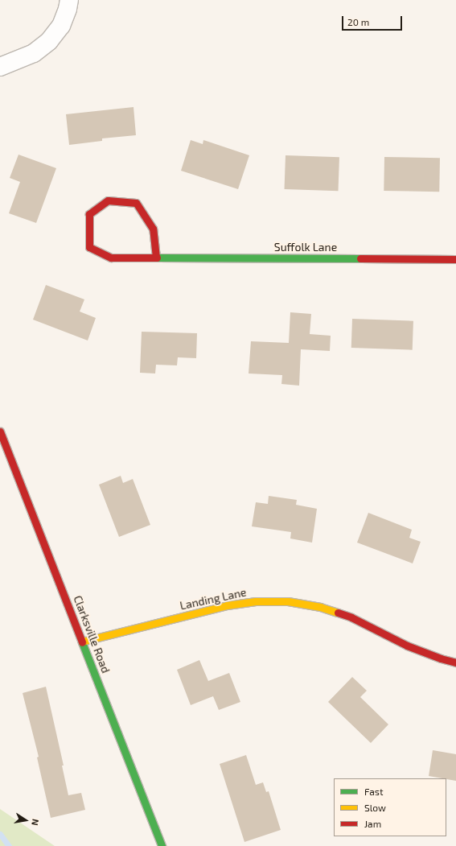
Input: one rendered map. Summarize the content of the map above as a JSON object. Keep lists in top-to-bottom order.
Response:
{
  "streets": {
    "street": ["Suffolk Lane", "Landing Lane", "Clarksville Road"]
  },
  "crossings": [
    ["Landing Lane", "Clarksville Road"]
  ],
  "legend": ["Fast", "Slow", "Jam"],
  "scale_bar": "20 m",
  "north": "right"
}
